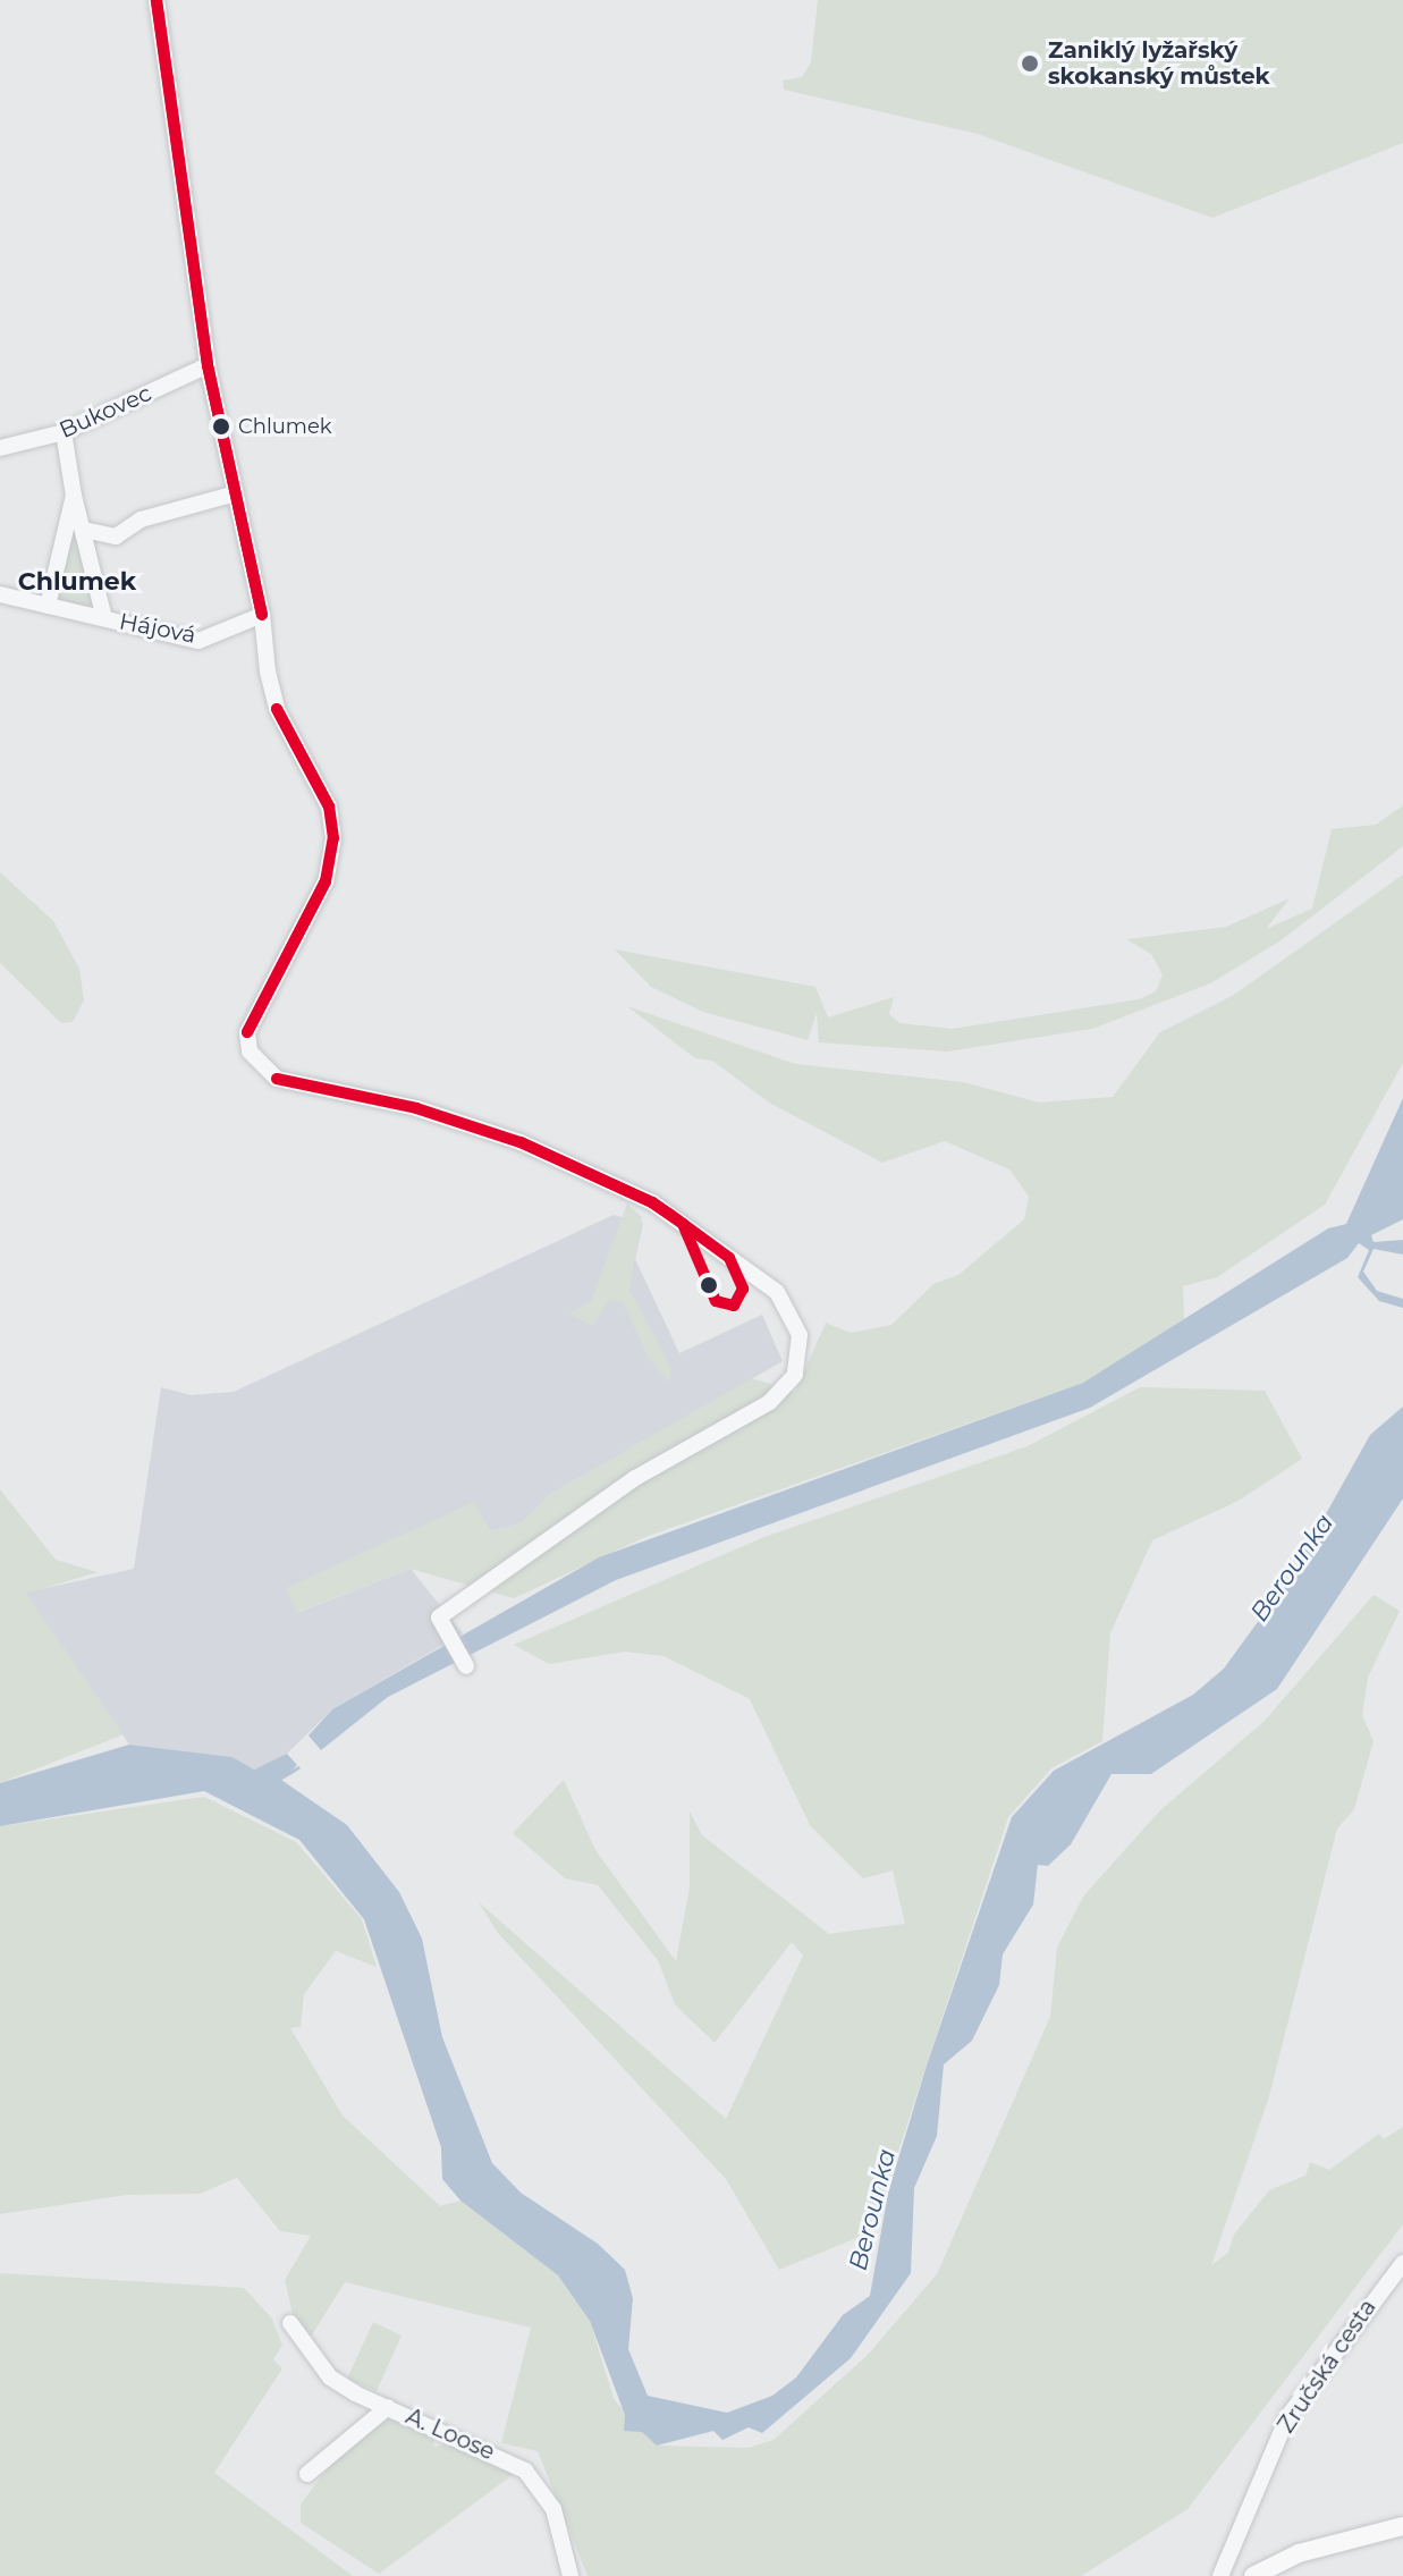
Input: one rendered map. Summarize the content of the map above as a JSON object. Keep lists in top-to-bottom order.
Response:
{
  "streets": {
    "street": [
      "Bukovec",
      "Hájová",
      "Zručská cesta",
      "A. Loose"
    ]
  },
  "districts": ["Chlumek"],
  "water": ["Berounka"],
  "places": ["Zaniklý lyžařský skokanský můstek", "Chlumek"]
}
